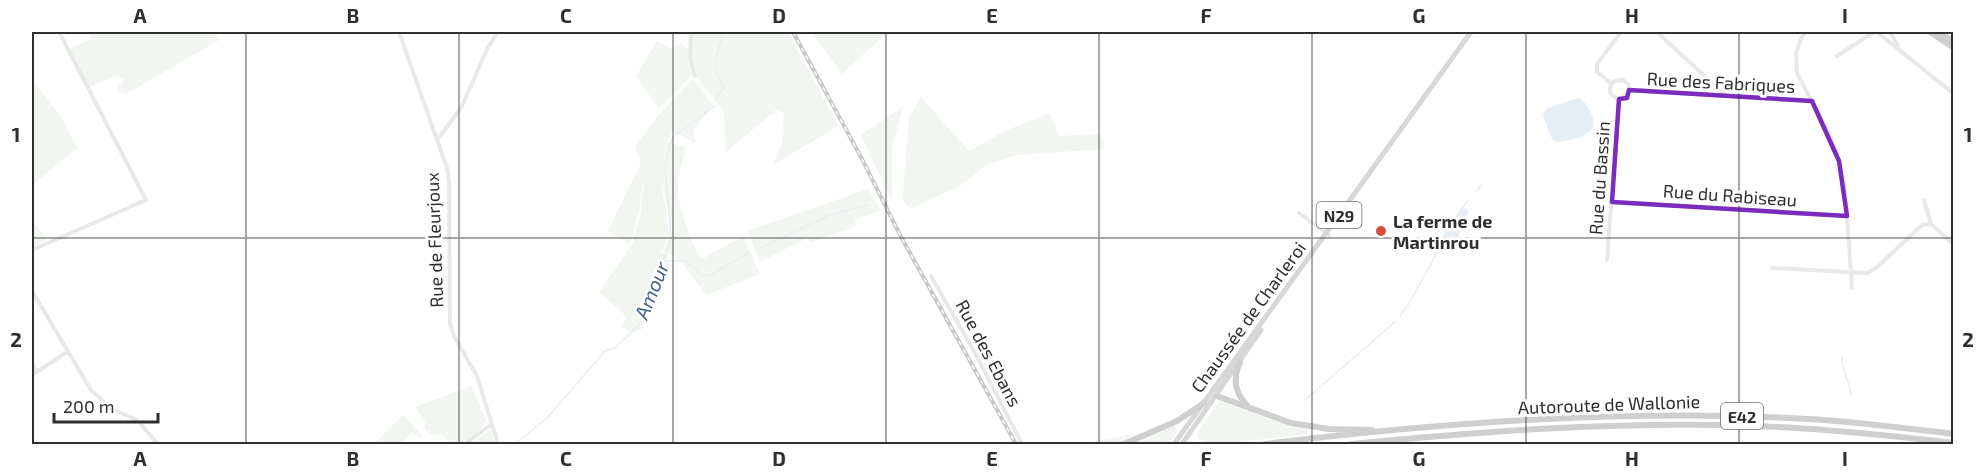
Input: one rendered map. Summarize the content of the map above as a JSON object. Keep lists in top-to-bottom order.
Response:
{
  "streets": {
    "highway": ["Autoroute de Wallonie", "E42"],
    "main road": ["N29", "Chaussée de Charleroi"],
    "street": [
      "Rue des Fabriques",
      "Rue du Bassin",
      "Rue du Rabiseau",
      "Rue de Fleurjoux",
      "Rue des Ebans"
    ]
  },
  "crossings": [
    ["Rue des Fabriques", "Rue du Bassin"],
    ["Rue du Bassin", "Rue du Rabiseau"]
  ],
  "water": ["Amour"],
  "places": ["La ferme de Martinrou"],
  "scale_bar": "200 m",
  "grid": {
    "columns": [
      "A",
      "B",
      "C",
      "D",
      "E",
      "F",
      "G",
      "H",
      "I"
    ],
    "rows": ["1", "2"]
  }
}
